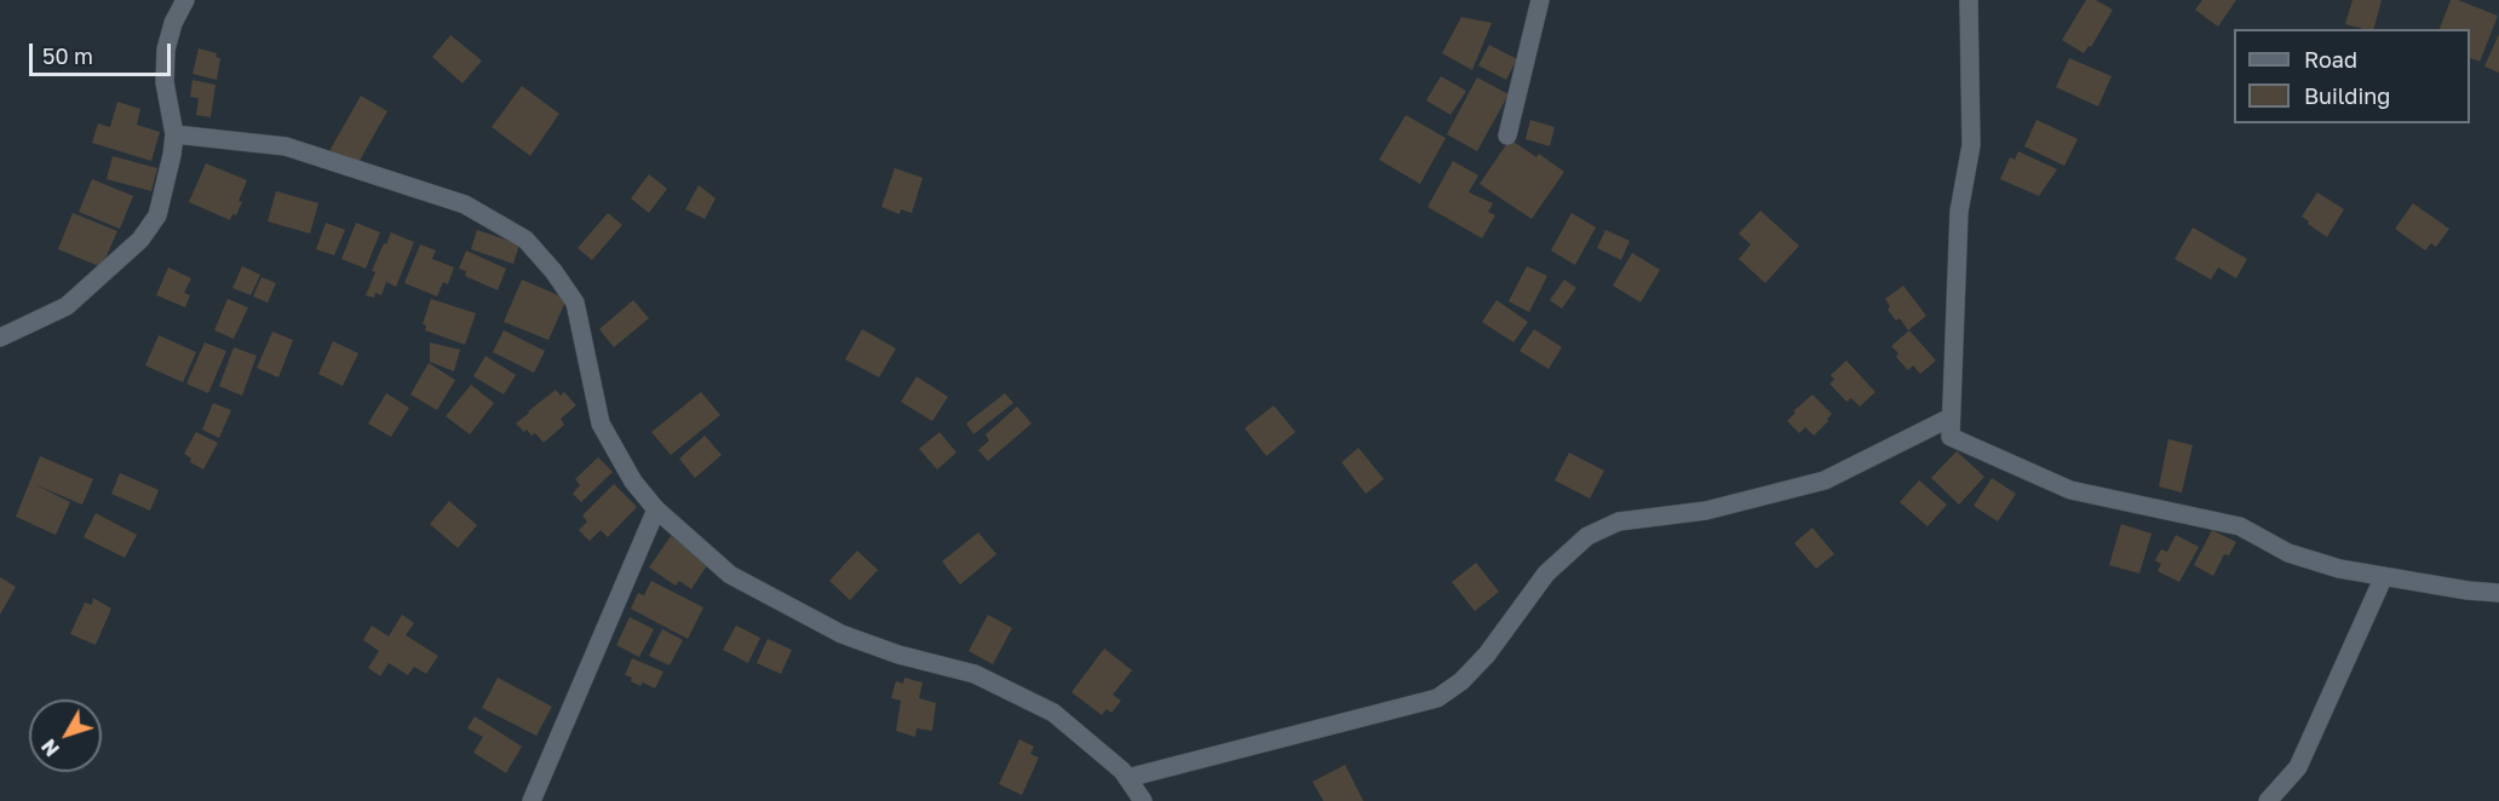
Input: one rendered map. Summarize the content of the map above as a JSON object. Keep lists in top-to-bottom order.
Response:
{
  "legend": ["Road", "Building"],
  "scale_bar": "50 m",
  "north": "bottom left"
}
